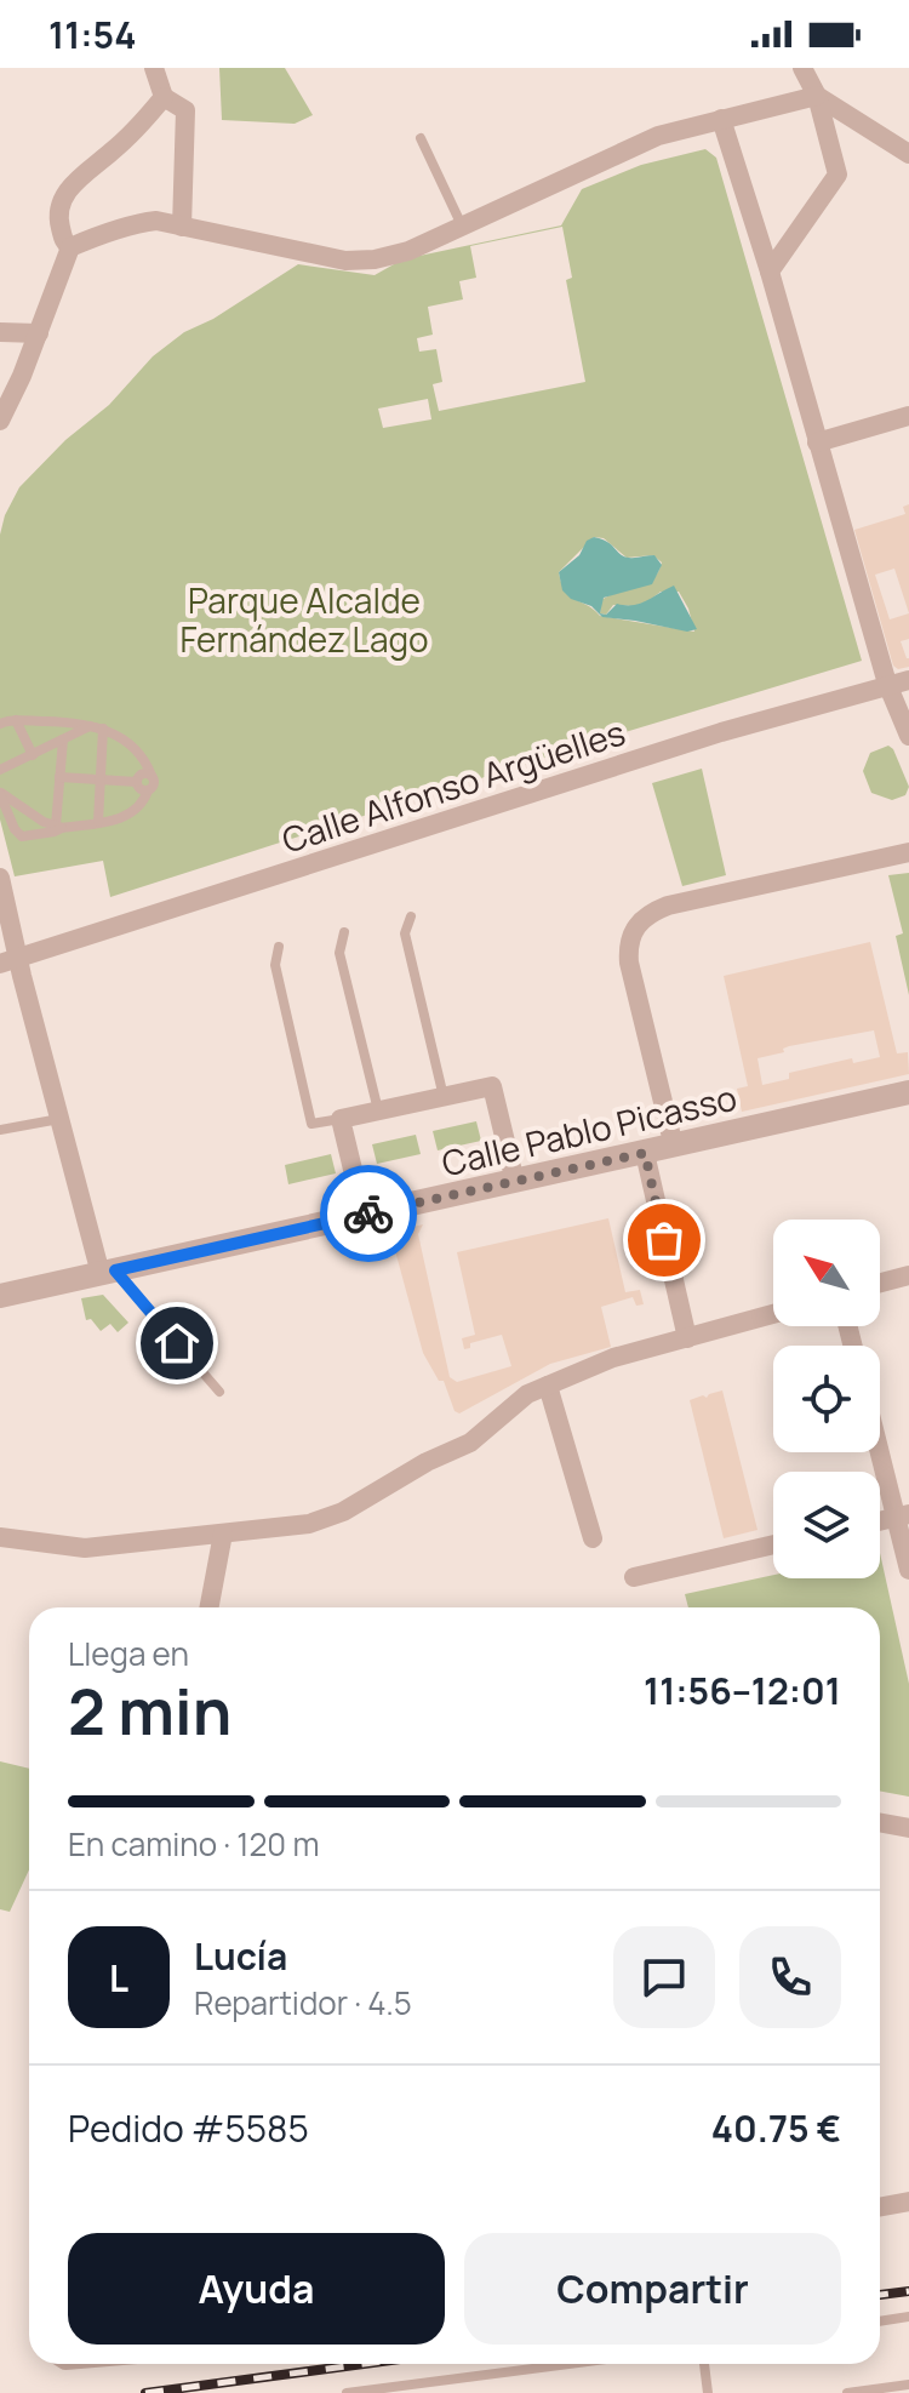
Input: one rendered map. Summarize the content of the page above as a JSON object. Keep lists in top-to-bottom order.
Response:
{
  "streets": {
    "street": ["Calle Alfonso Argüelles", "Calle Pablo Picasso"]
  },
  "parks": ["Parque Alcalde Fernández Lago"],
  "north": "top left",
  "page": {
    "status": "11:54",
    "heading": ["2 min", "Llega en", "11:56–12:01"],
    "panel": [
      "Lucía",
      "Repartidor · 4.5",
      "Pedido #5585",
      "40.75 €"
    ],
    "bar": "En camino · 120 m",
    "round": "L",
    "buttons": ["Ayuda", "Compartir"]
  }
}
